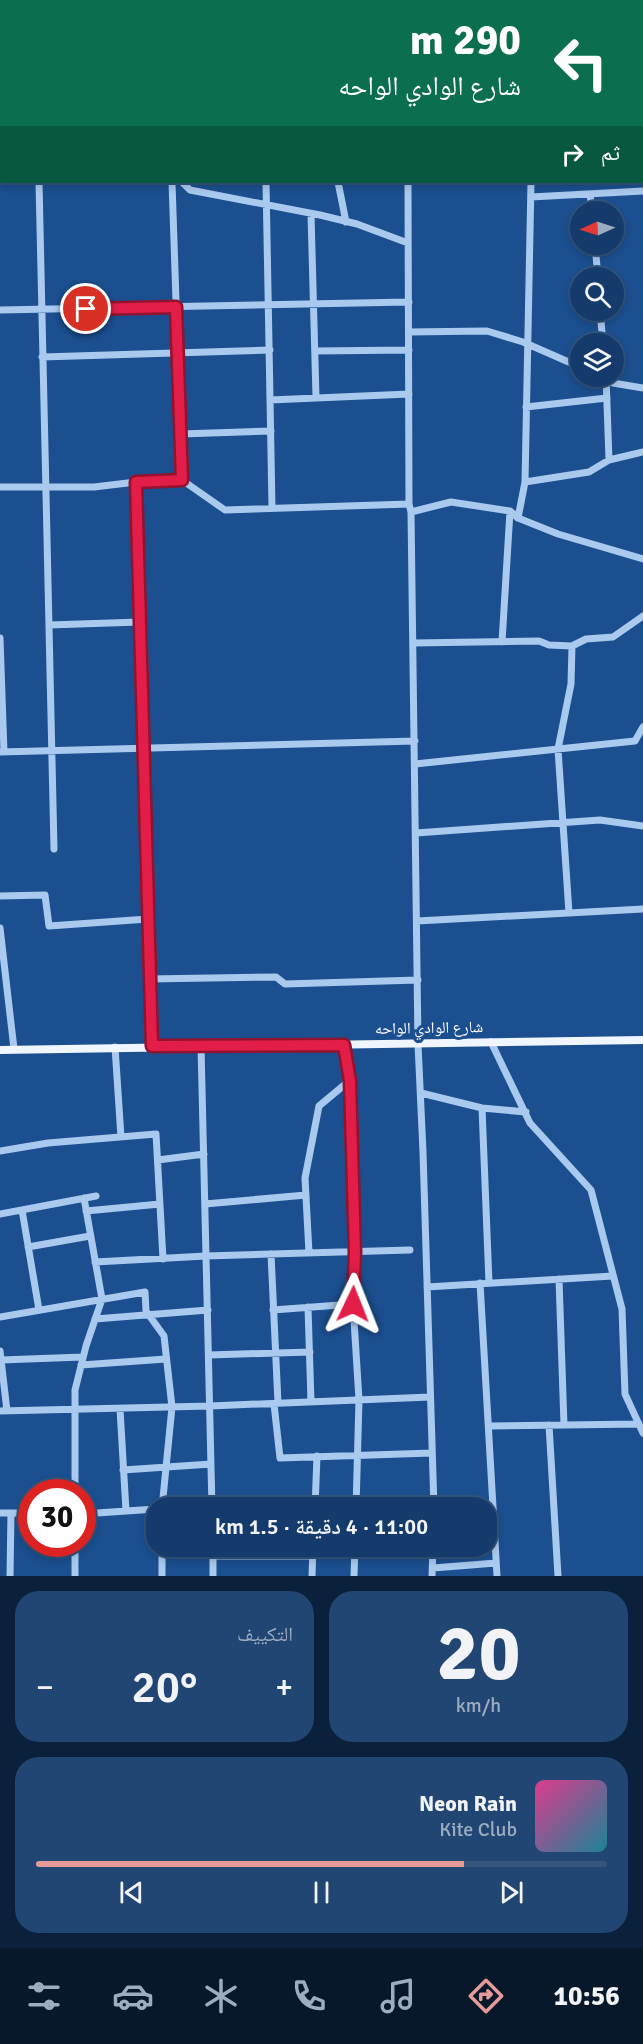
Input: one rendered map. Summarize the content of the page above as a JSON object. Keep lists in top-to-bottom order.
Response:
{
  "streets": {
    "main road": ["شارع الوادي الواحه"]
  },
  "north": "left",
  "page": {
    "turn": ["290 m", "شارع الوادي الواحه"],
    "then": "ثم",
    "limit": "30",
    "trip": "11:00 · 4 دقيقة · 1.5 km",
    "tile": [
      ["20", "km/h"],
      "التكييف"
    ],
    "heat": ["−", "20°", "+"],
    "song": ["Neon Rain", "Kite Club"],
    "tabs": "10:56"
  }
}
